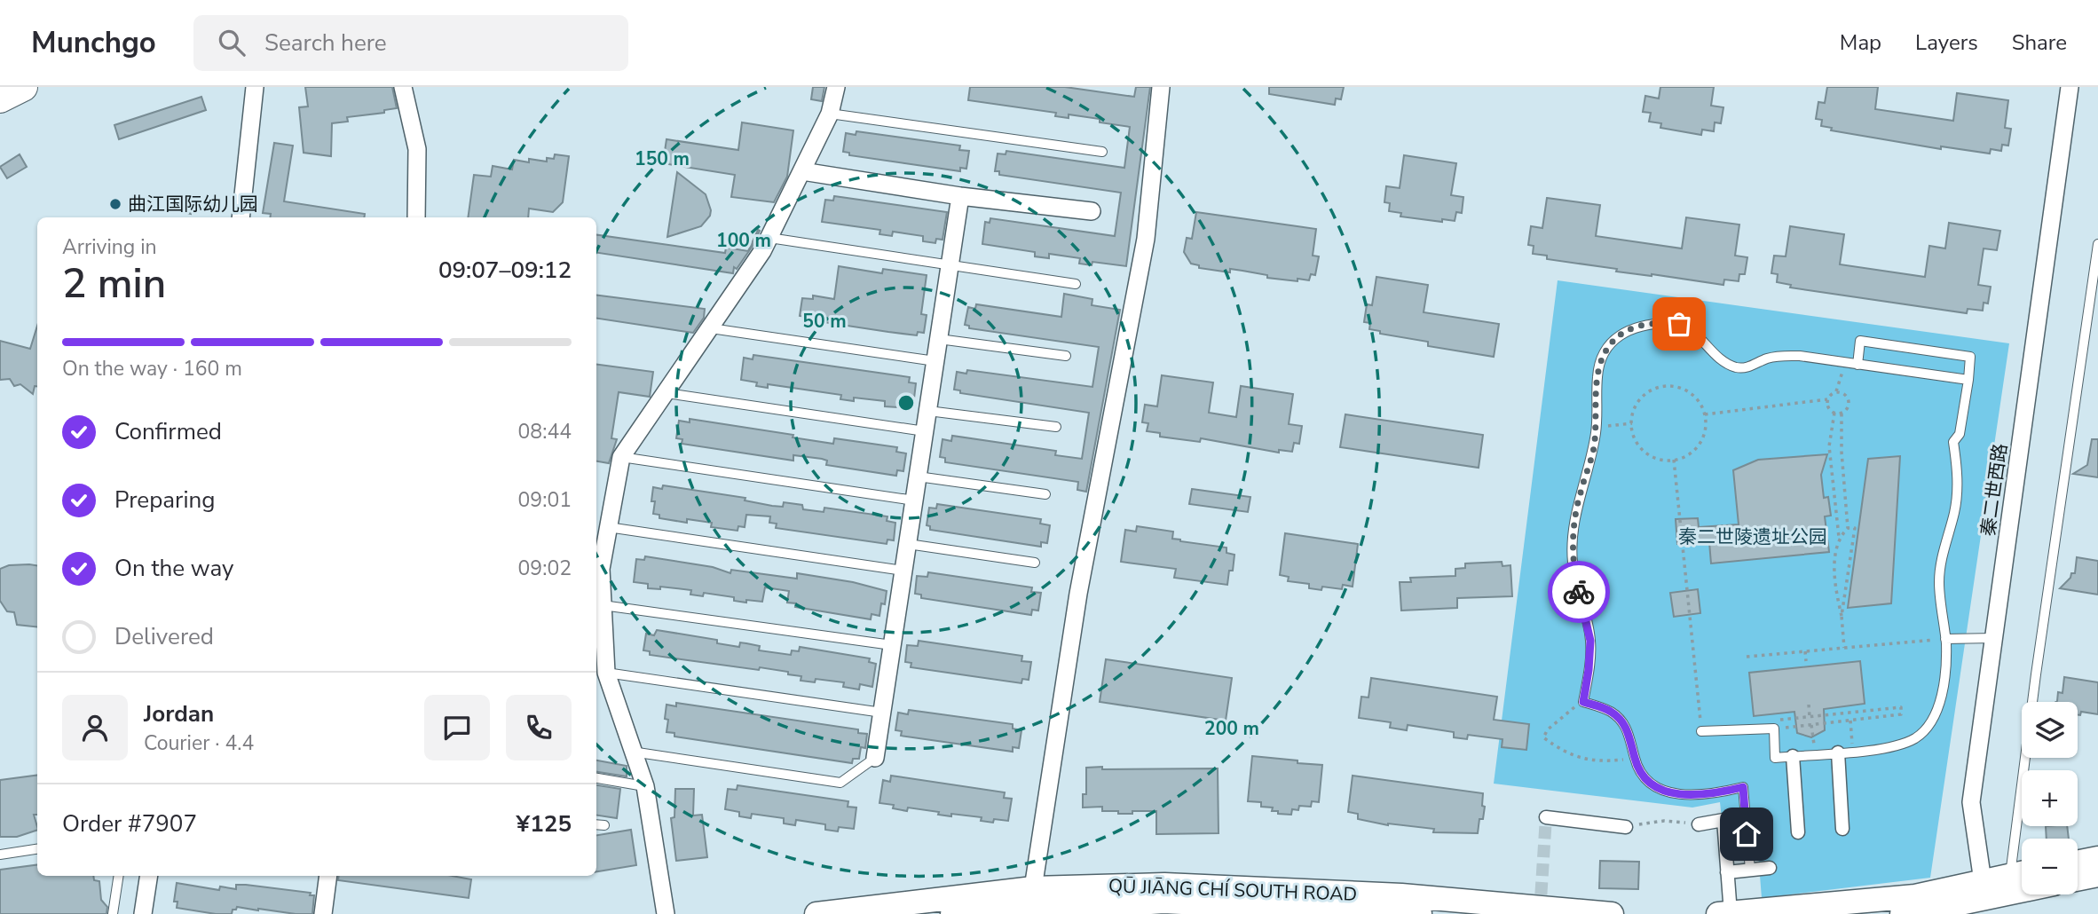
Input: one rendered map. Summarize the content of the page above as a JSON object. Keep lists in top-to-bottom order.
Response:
{
  "streets": {
    "main road": ["QŪ JIĀNG CHÍ SOUTH ROAD"],
    "street": ["秦二世西路"]
  },
  "parks": ["秦二世陵遗址公园"],
  "places": ["曲江国际幼儿园"],
  "page": {
    "header": "Munchgo",
    "search": "Search here",
    "nav": ["Map", "Layers", "Share"],
    "heading": ["2 min", "Arriving in", "09:07–09:12"],
    "panel": [
      "Jordan",
      "Courier · 4.4",
      "Order #7907",
      "¥125"
    ],
    "bar": "On the way · 160 m",
    "list": [
      ["Confirmed", "08:44"],
      ["Preparing", "09:01"],
      ["On the way", "09:02"],
      "Delivered"
    ],
    "map_buttons": ["+", "−"]
  },
  "rings": [
    "150 m",
    "100 m",
    "50 m",
    "200 m"
  ]
}
